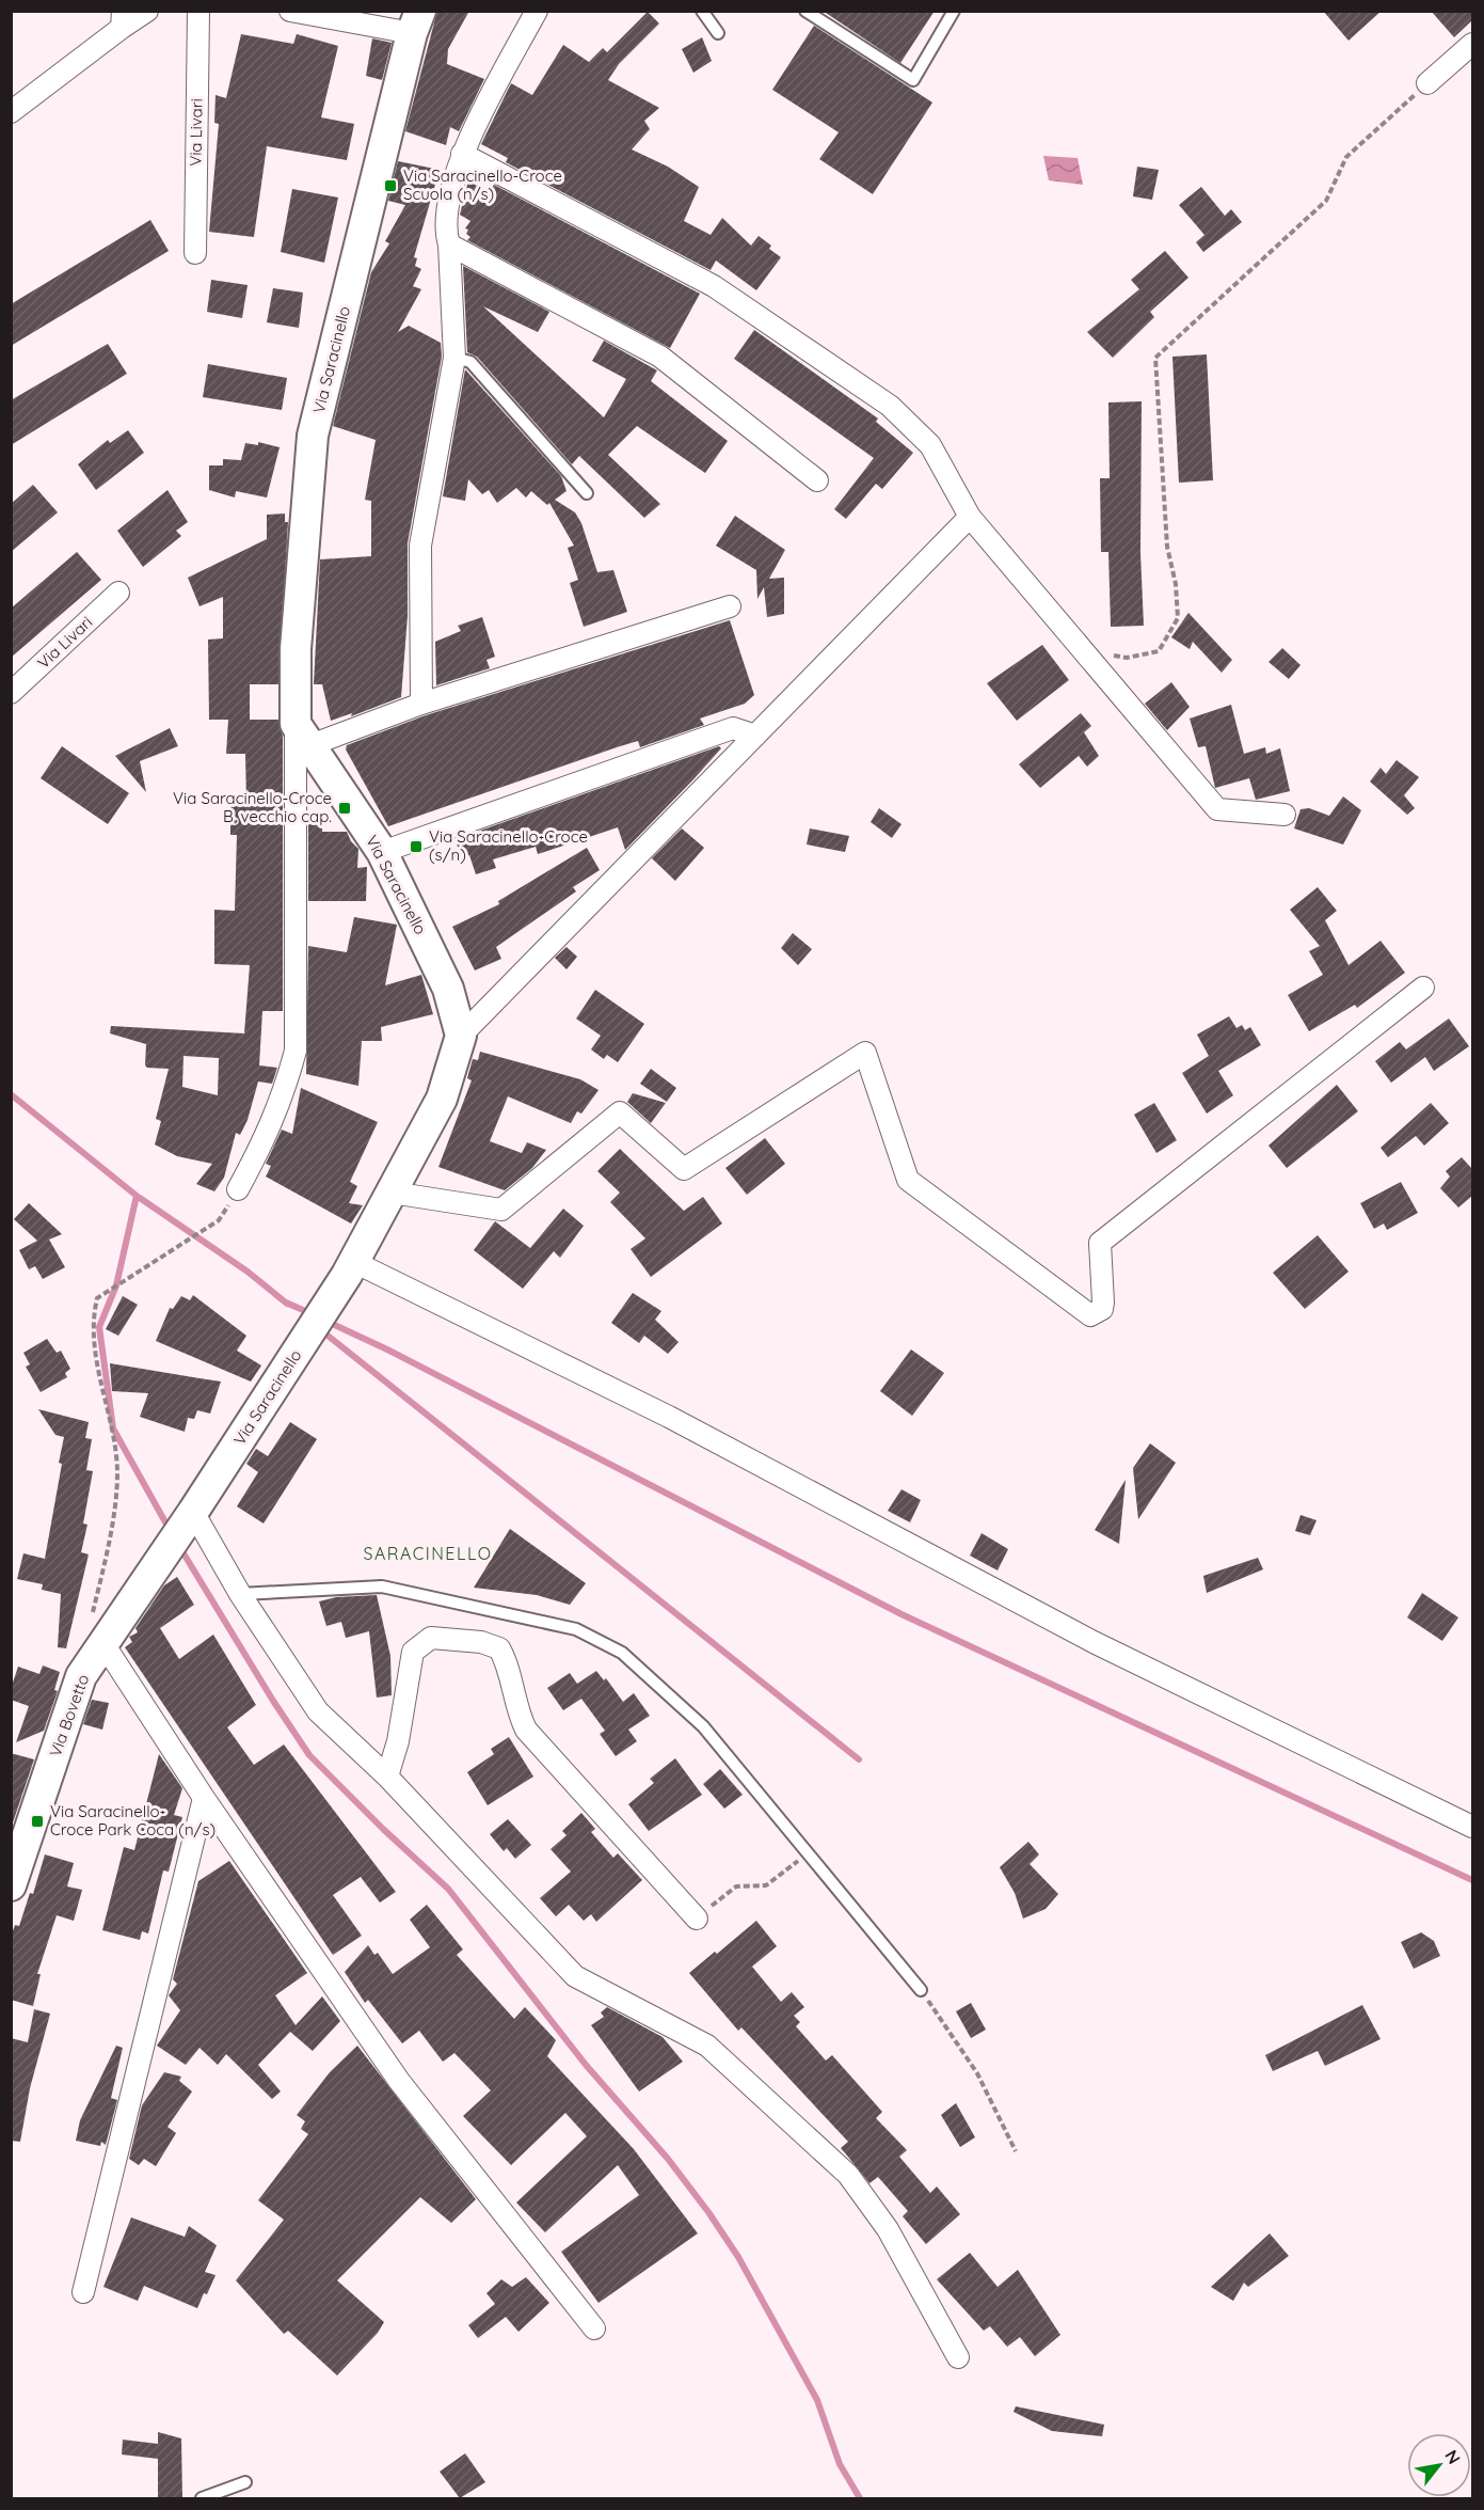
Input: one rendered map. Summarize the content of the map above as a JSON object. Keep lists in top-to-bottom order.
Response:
{
  "streets": {
    "street": ["Via Livari", "Via Saracinello", "Via Bovetto"]
  },
  "crossings": [
    ["Via Saracinello", "Via Bovetto"]
  ],
  "districts": ["SARACINELLO"],
  "places": {
    "transit": [
      "Via Saracinello-Croce Scuola (n/s)",
      "Via Saracinello-Croce B. vecchio cap.",
      "Via Saracinello-Croce (s/n)",
      "Via Saracinello- Croce Park Coca (n/s)"
    ]
  },
  "north": "top right"
}
